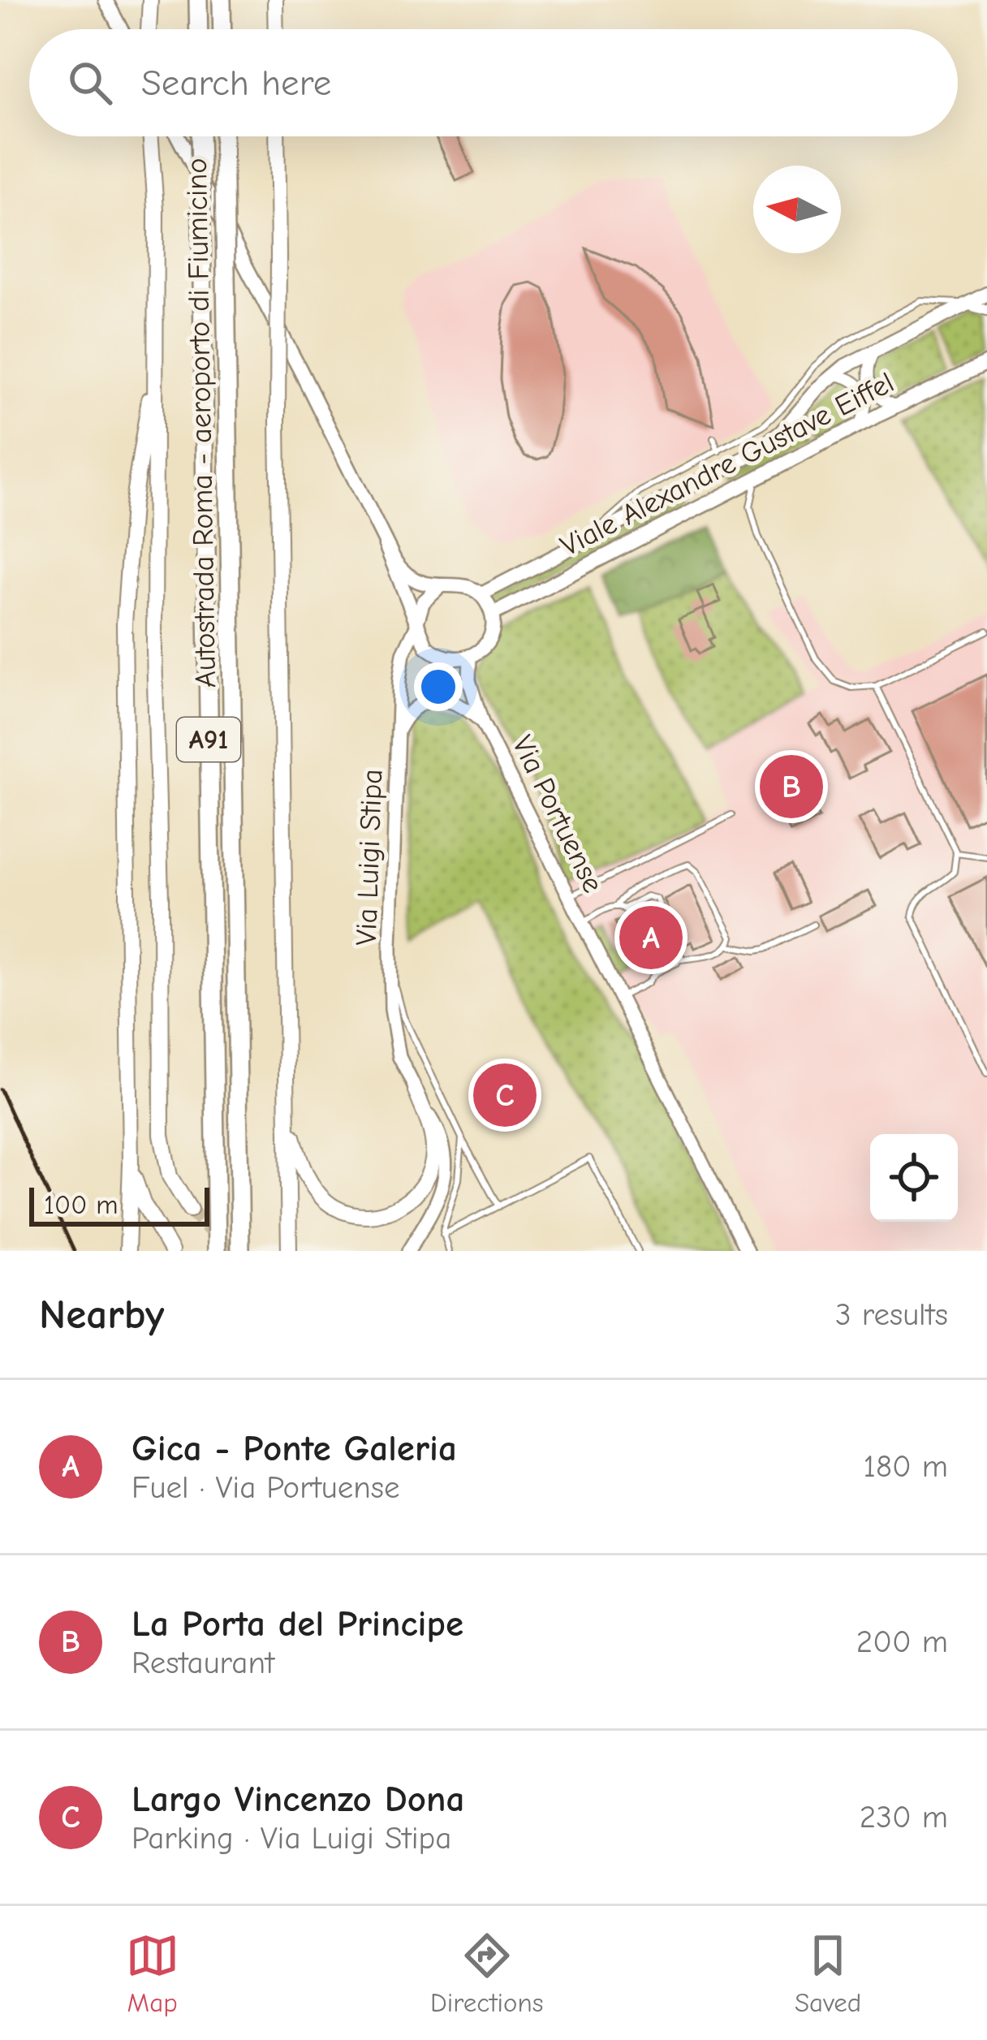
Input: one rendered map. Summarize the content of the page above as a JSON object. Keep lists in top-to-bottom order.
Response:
{
  "streets": {
    "highway": ["Autostrada Roma - aeroporto di Fiumicino", "A91"],
    "main road": ["Viale Alexandre Gustave Eiffel"],
    "street": ["Via Portuense", "Via Luigi Stipa"]
  },
  "crossings": [
    ["Viale Alexandre Gustave Eiffel", "Via Portuense"],
    ["Viale Alexandre Gustave Eiffel", "Via Luigi Stipa"],
    ["Via Portuense", "Via Luigi Stipa"]
  ],
  "scale_bar": "100 m",
  "north": "left",
  "page": {
    "search": "Search here",
    "pins": ["B", "A", "C"],
    "scale": "100 m",
    "heading": ["Nearby", "3 results"],
    "list": [
      {
        "mark": "A",
        "name": "Gica - Ponte Galeria",
        "note": "Fuel · Via Portuense",
        "value": "180 m"
      },
      {
        "mark": "B",
        "name": "La Porta del Principe",
        "note": "Restaurant",
        "value": "200 m"
      },
      {
        "mark": "C",
        "name": "Largo Vincenzo Dona",
        "note": "Parking · Via Luigi Stipa",
        "value": "230 m"
      }
    ],
    "nav": ["Map", "Directions", "Saved"]
  }
}
